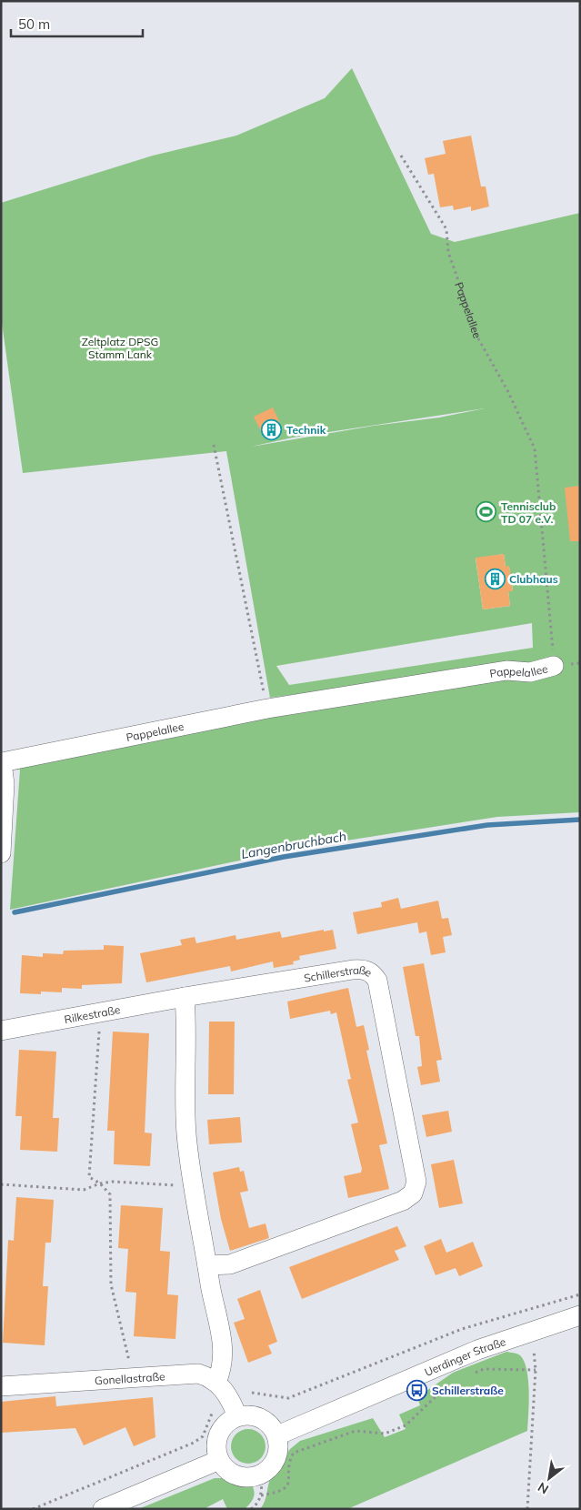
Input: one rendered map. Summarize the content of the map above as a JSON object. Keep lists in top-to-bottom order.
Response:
{
  "streets": {
    "street": [
      "Pappelallee",
      "Schillerstraße",
      "Rilkestraße",
      "Uerdinger Straße",
      "Gonellastraße"
    ]
  },
  "crossings": [
    ["Schillerstraße", "Rilkestraße"]
  ],
  "water": ["Langenbruchbach"],
  "parks": ["Zeltplatz DPSG Stamm Lank"],
  "places": {
    "building": ["Technik", "Clubhaus"],
    "sports": ["Tennisclub TD 07 e.V."],
    "bus stop": ["Schillerstraße"]
  },
  "scale_bar": "50 m",
  "north": "bottom left"
}
